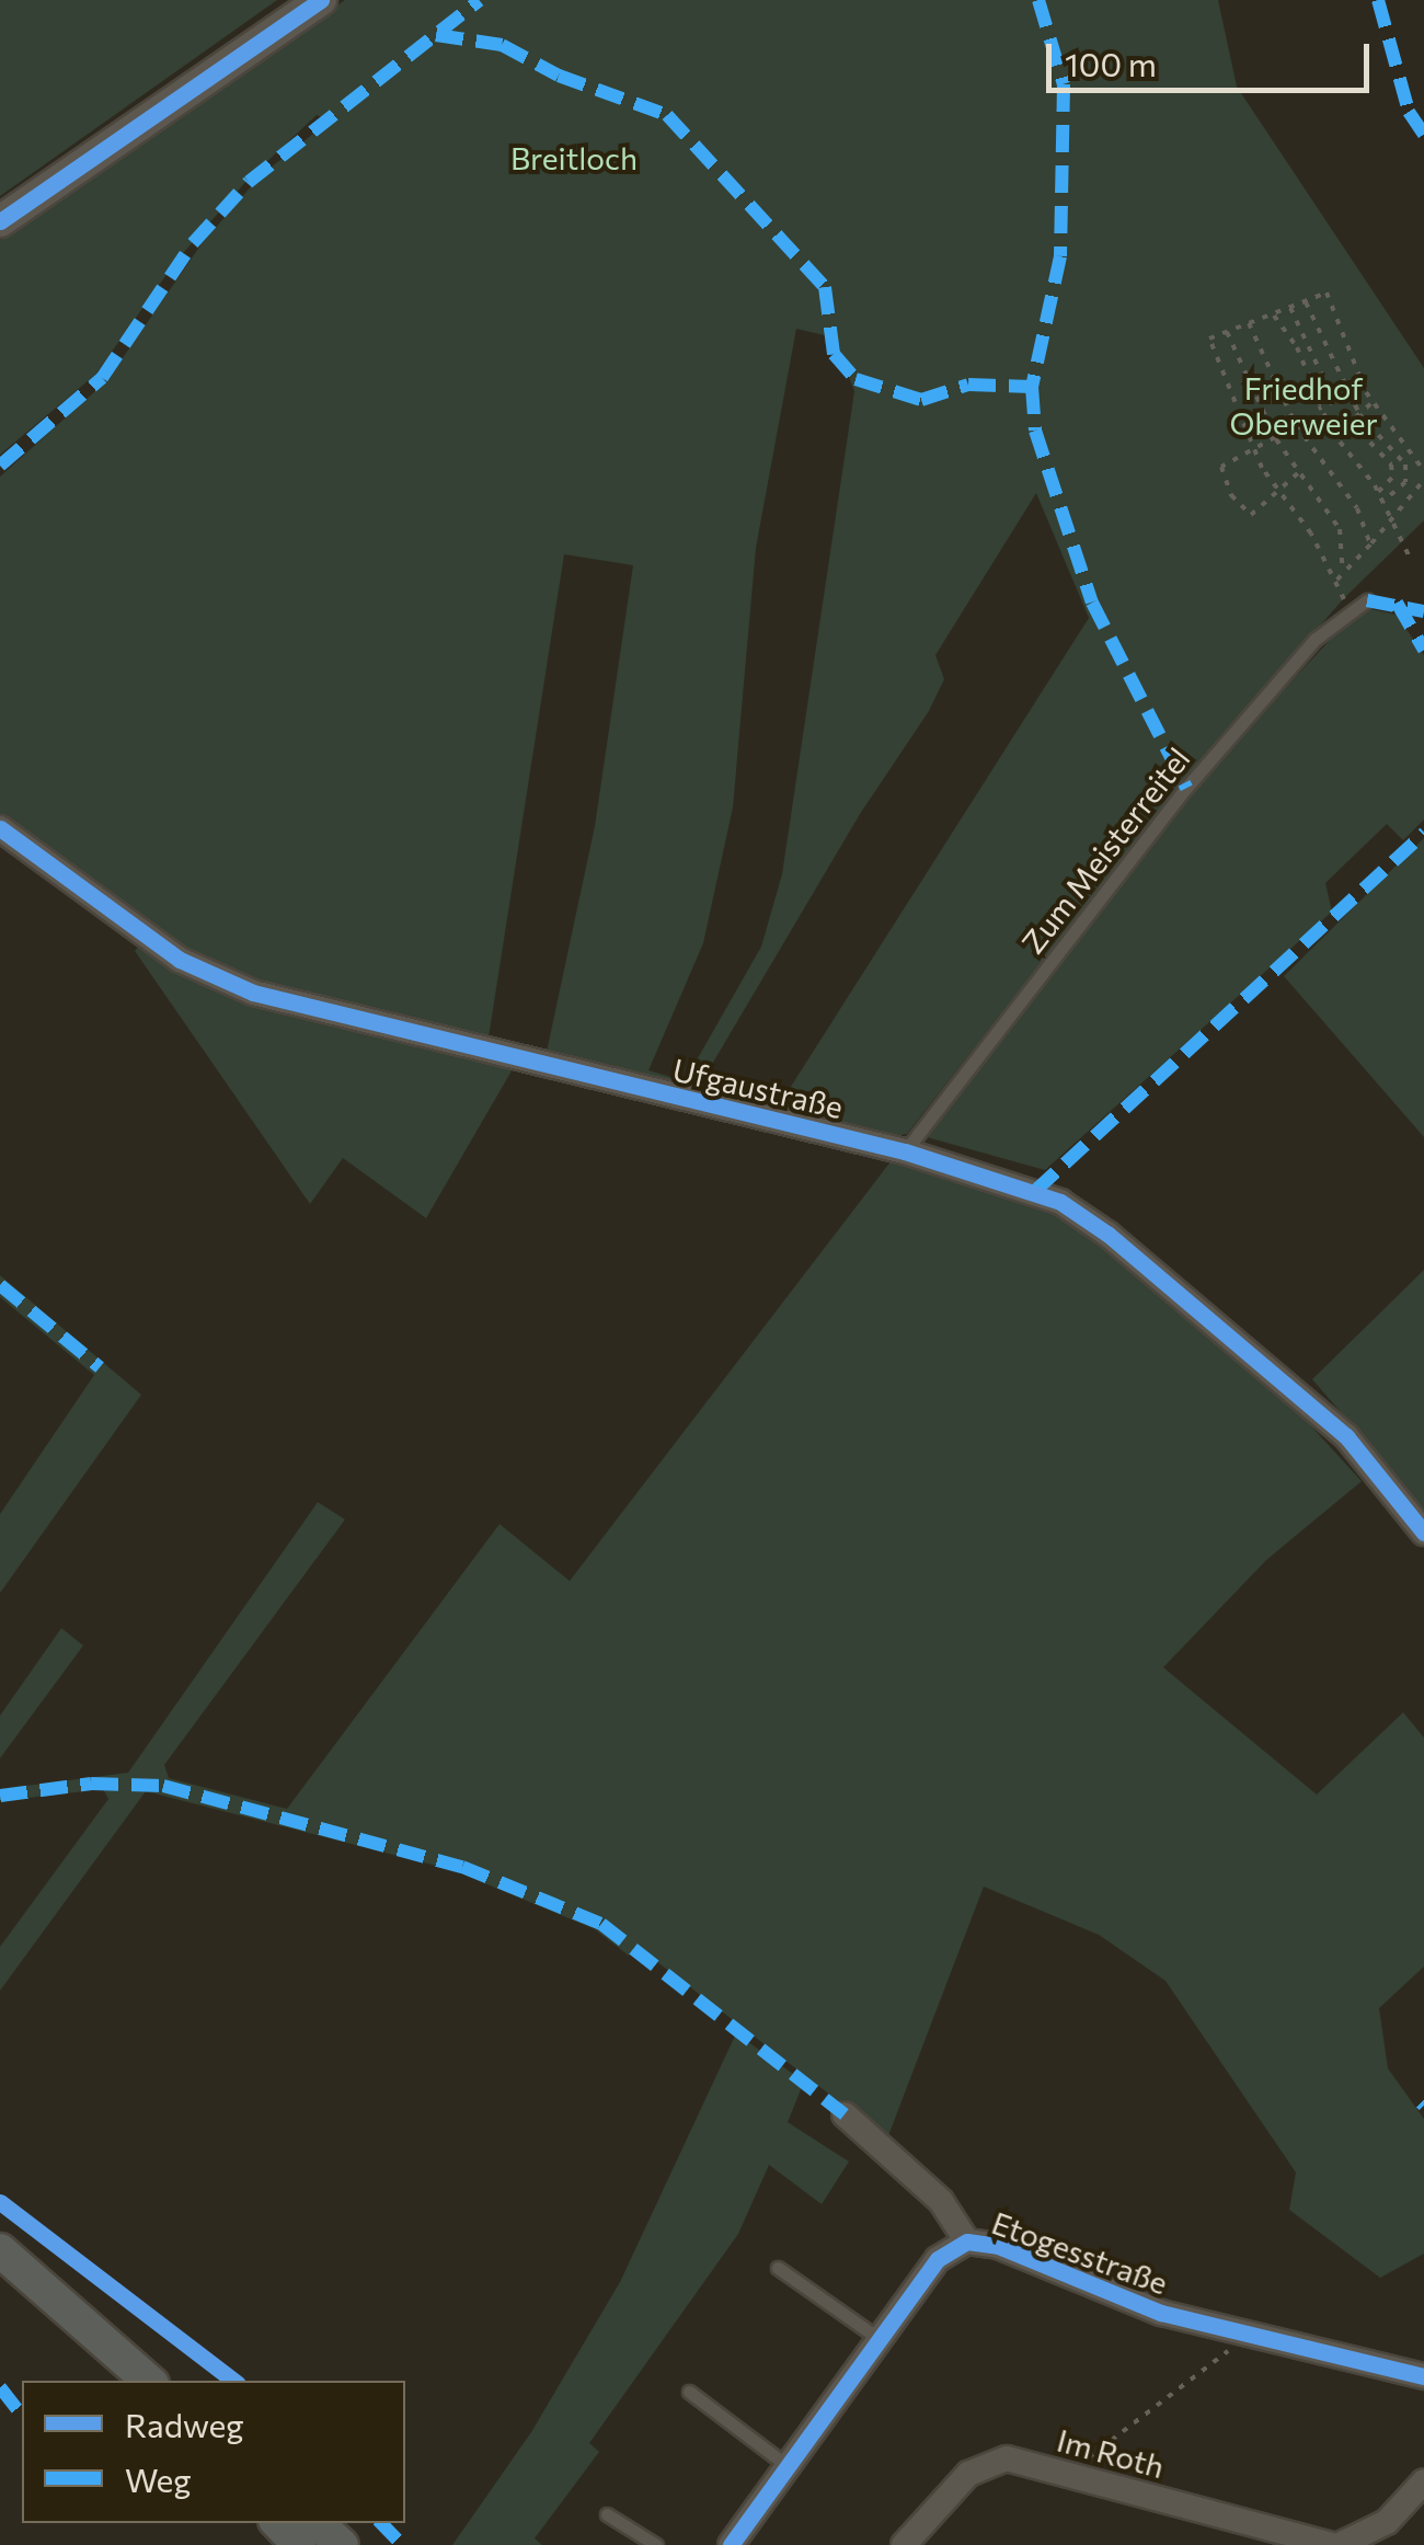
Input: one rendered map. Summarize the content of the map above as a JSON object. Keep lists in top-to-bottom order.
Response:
{
  "streets": {
    "street": ["Ufgaustraße", "Etogesstraße", "Im Roth"],
    "lane": ["Zum Meisterreitel"]
  },
  "crossings": [
    ["Zum Meisterreitel", "Ufgaustraße"]
  ],
  "parks": ["Breitloch", "Friedhof Oberweier"],
  "legend": ["Radweg", "Weg"],
  "scale_bar": "100 m"
}
